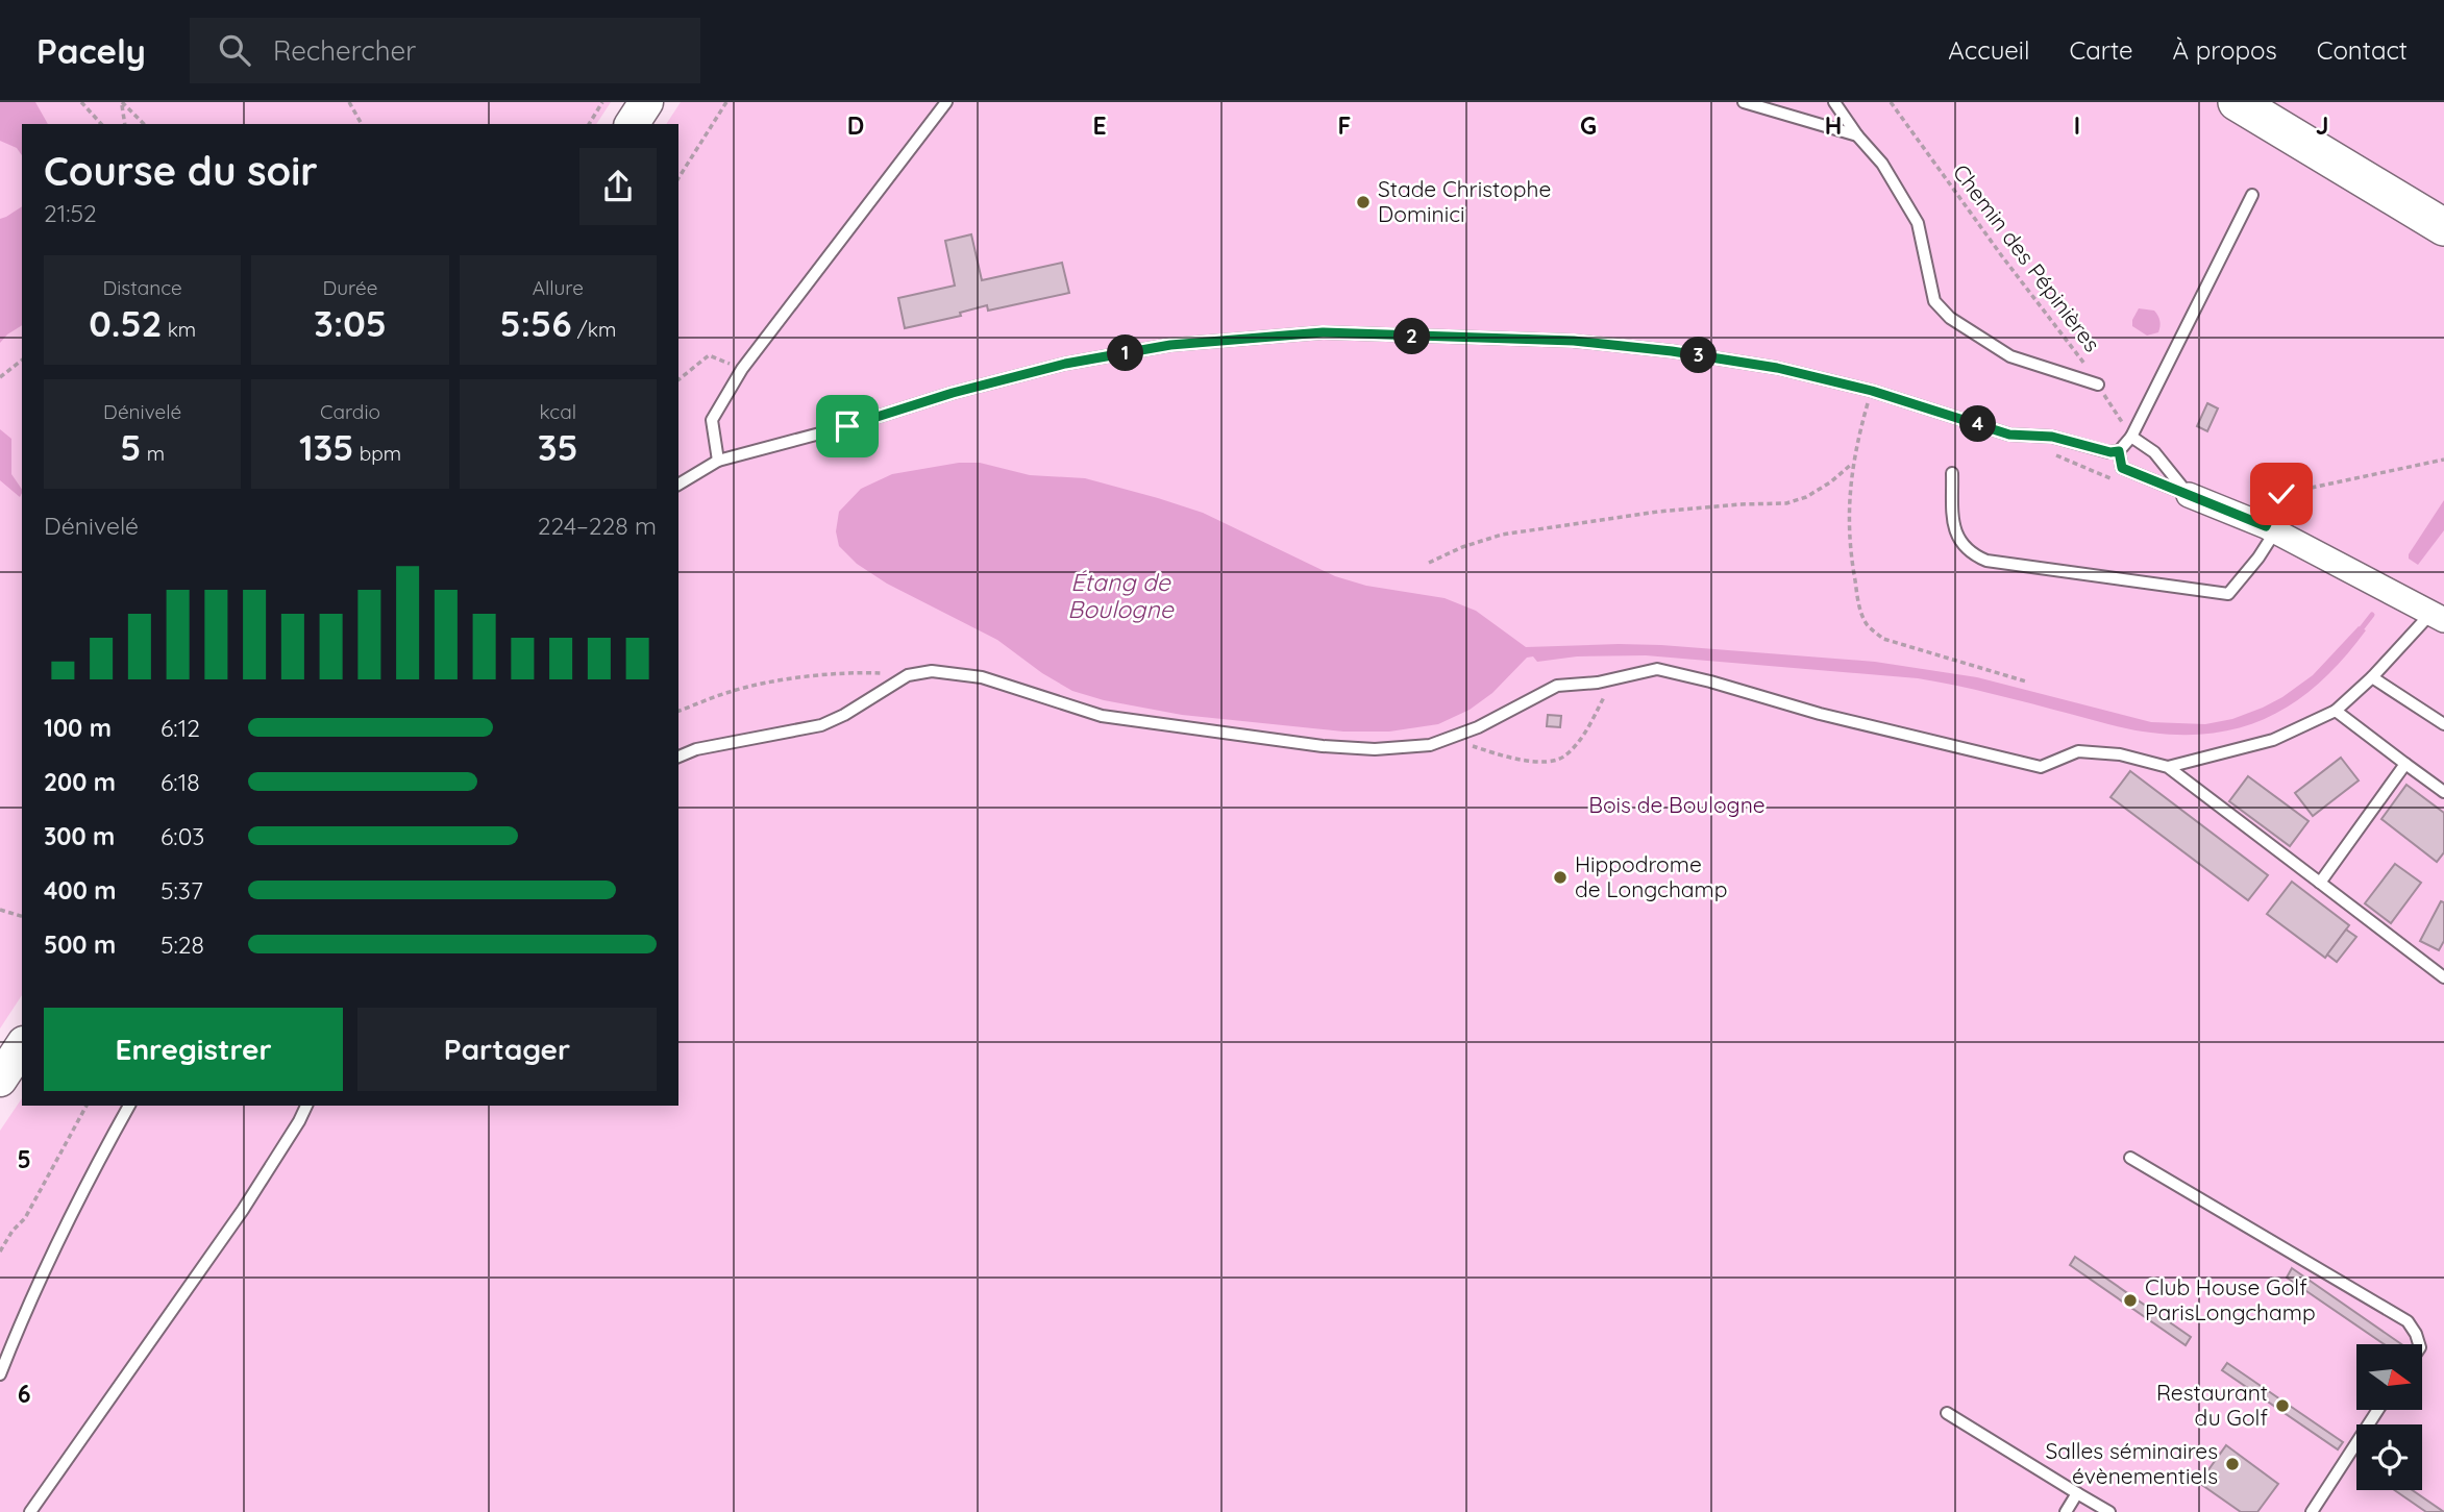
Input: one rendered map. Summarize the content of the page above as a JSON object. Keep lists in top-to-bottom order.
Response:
{
  "streets": {
    "path": ["Chemin des Pépinières"]
  },
  "water": ["Étang de Boulogne"],
  "parks": ["Bois de Boulogne"],
  "places": [
    "Stade Christophe Dominici",
    "Hippodrome de Longchamp",
    "Club House Golf ParisLongchamp",
    "Restaurant du Golf",
    "Salles séminaires évènementiels"
  ],
  "north": "right",
  "page": {
    "header": "Pacely",
    "search": "Rechercher",
    "nav": [
      "Accueil",
      "Carte",
      "À propos",
      "Contact"
    ],
    "heading": ["Course du soir", "21:52"],
    "stats": [
      ["Distance", "0.52 km"],
      ["Durée", "3:05"],
      ["Allure", "5:56 /km"],
      ["Dénivelé", "5 m"],
      ["Cardio", "135 bpm"],
      ["kcal", "35"]
    ],
    "pins": [
      "2",
      "1",
      "3",
      "4"
    ],
    "chart": ["Dénivelé", "224–228 m"],
    "list": [
      {
        "name": "100 m",
        "note": "6:12"
      },
      {
        "name": "200 m",
        "note": "6:18"
      },
      {
        "name": "300 m",
        "note": "6:03"
      },
      {
        "name": "400 m",
        "note": "5:37"
      },
      {
        "name": "500 m",
        "note": "5:28"
      }
    ],
    "buttons": ["Enregistrer", "Partager"]
  },
  "grid": {
    "columns": [
      "D",
      "E",
      "F",
      "G",
      "H",
      "I",
      "J"
    ],
    "rows": ["5", "6"]
  }
}
